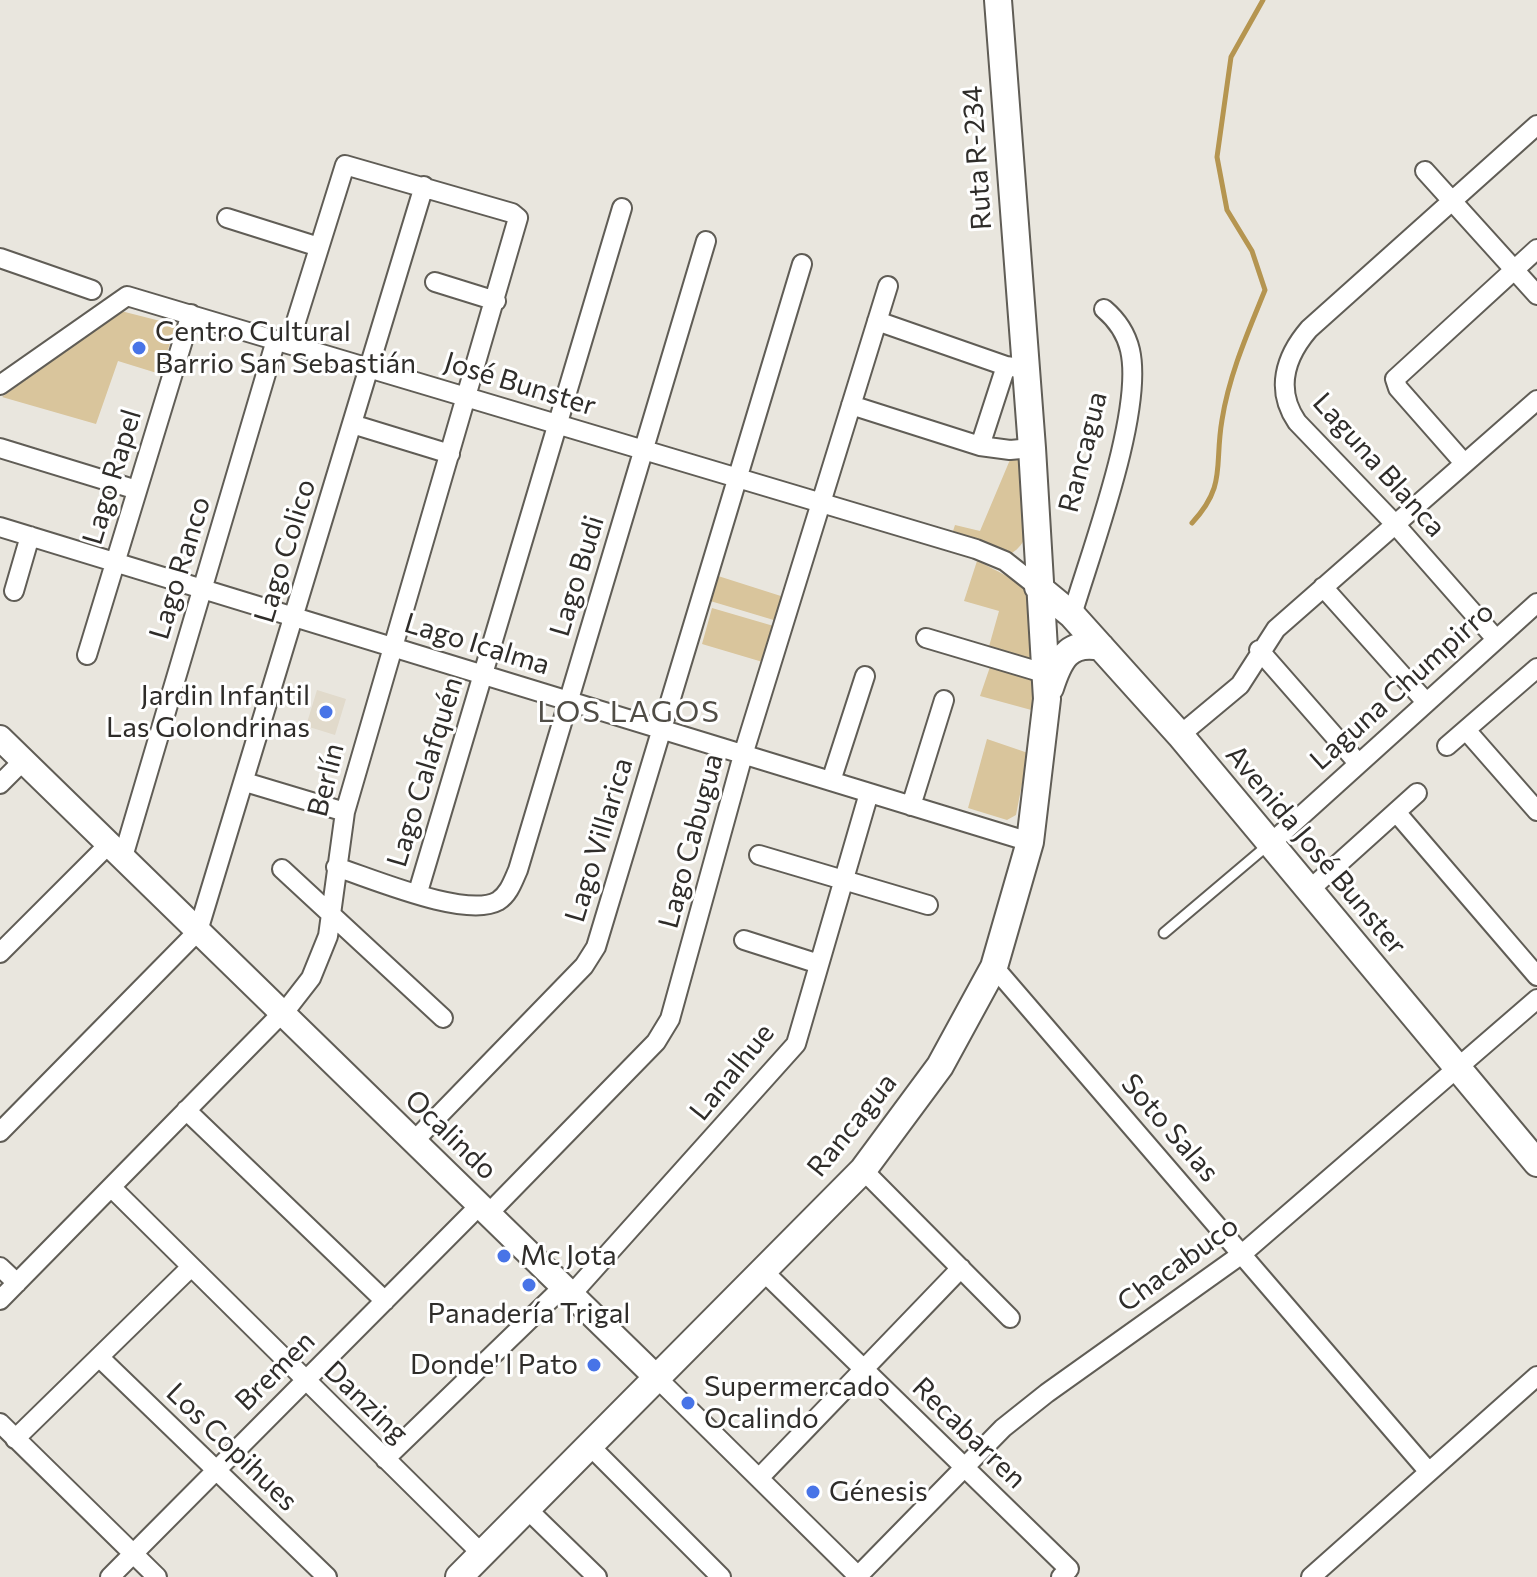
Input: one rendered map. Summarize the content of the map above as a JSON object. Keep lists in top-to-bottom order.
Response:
{
  "streets": {
    "main road": ["Ruta R-234", "Rancagua", "Avenida José Bunster"],
    "street": [
      "José Bunster",
      "Laguna Blanca",
      "Lago Rapel",
      "Lago Colico",
      "Lago Ranco",
      "Lago Budi",
      "Lago Icalma",
      "Laguna Chumpirro",
      "Lago Calafquén",
      "Berlín",
      "Lago Villarica",
      "Lago Cabugua",
      "Lanalhue",
      "Soto Salas",
      "Ocalindo",
      "Chacabuco",
      "Bremen",
      "Danzing",
      "Recabarren",
      "Los Copihues"
    ]
  },
  "crossings": [
    ["Ruta R-234", "Rancagua"],
    ["José Bunster", "Rancagua"],
    ["José Bunster", "Lago Rapel"],
    ["José Bunster", "Lago Colico"],
    ["José Bunster", "Lago Ranco"],
    ["José Bunster", "Lago Budi"],
    ["José Bunster", "Lago Calafquén"],
    ["José Bunster", "Berlín"],
    ["José Bunster", "Lago Villarica"],
    ["José Bunster", "Lago Cabugua"],
    ["José Bunster", "Avenida José Bunster"],
    ["Rancagua", "Lago Icalma"],
    ["Rancagua", "Avenida José Bunster"],
    ["Rancagua", "Soto Salas"],
    ["Rancagua", "Ocalindo"],
    ["Rancagua", "Danzing"],
    ["Rancagua", "Recabarren"],
    ["Laguna Blanca", "Laguna Chumpirro"],
    ["Lago Rapel", "Lago Icalma"],
    ["Lago Colico", "Lago Ranco"],
    ["Lago Colico", "Lago Icalma"],
    ["Lago Colico", "Berlín"],
    ["Lago Colico", "Ocalindo"],
    ["Lago Ranco", "Lago Icalma"],
    ["Lago Ranco", "Berlín"],
    ["Lago Ranco", "Ocalindo"],
    ["Lago Budi", "Lago Icalma"],
    ["Lago Budi", "Lago Calafquén"],
    ["Lago Icalma", "Lago Calafquén"],
    ["Lago Icalma", "Berlín"],
    ["Lago Icalma", "Lago Villarica"],
    ["Lago Icalma", "Lago Cabugua"],
    ["Lago Icalma", "Lanalhue"],
    ["Laguna Chumpirro", "Avenida José Bunster"],
    ["Berlín", "Ocalindo"],
    ["Berlín", "Danzing"],
    ["Lago Villarica", "Ocalindo"],
    ["Lago Cabugua", "Ocalindo"],
    ["Lago Cabugua", "Bremen"],
    ["Avenida José Bunster", "Chacabuco"],
    ["Lanalhue", "Ocalindo"],
    ["Lanalhue", "Danzing"],
    ["Soto Salas", "Chacabuco"],
    ["Ocalindo", "Chacabuco"],
    ["Ocalindo", "Bremen"],
    ["Chacabuco", "Recabarren"],
    ["Bremen", "Danzing"],
    ["Bremen", "Los Copihues"]
  ],
  "districts": ["LOS LAGOS"],
  "places": [
    "Centro Cultural Barrio San Sebastián",
    "Jardin Infantil Las Golondrinas",
    "Mc Jota",
    "Panadería Trigal",
    "Donde' l Pato",
    "Supermercado Ocalindo",
    "Génesis"
  ]
}
